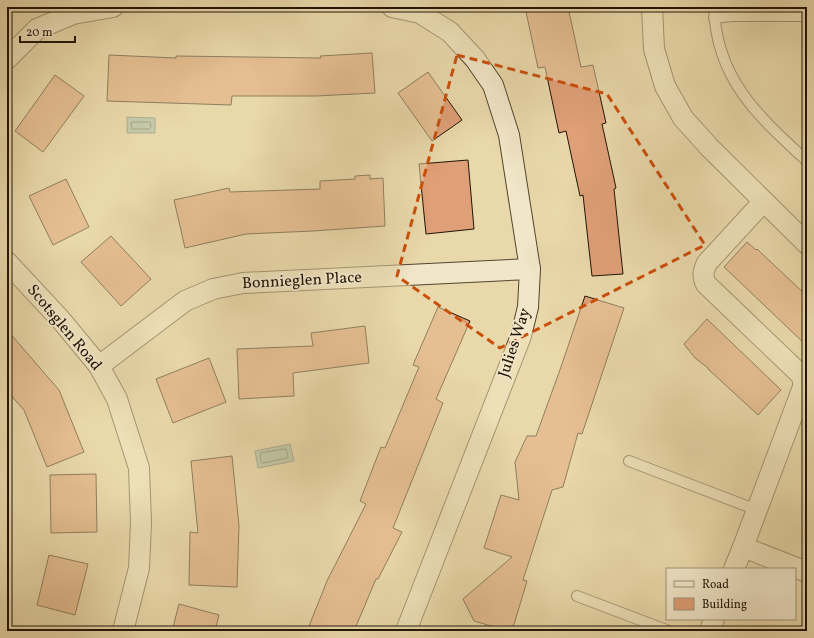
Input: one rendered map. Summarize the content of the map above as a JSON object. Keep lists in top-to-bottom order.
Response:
{
  "streets": {
    "street": ["Bonnieglen Place", "Scotsglen Road", "Julies Way"]
  },
  "crossings": [
    ["Bonnieglen Place", "Scotsglen Road"],
    ["Bonnieglen Place", "Julies Way"]
  ],
  "legend": ["Road", "Building"],
  "scale_bar": "20 m"
}
